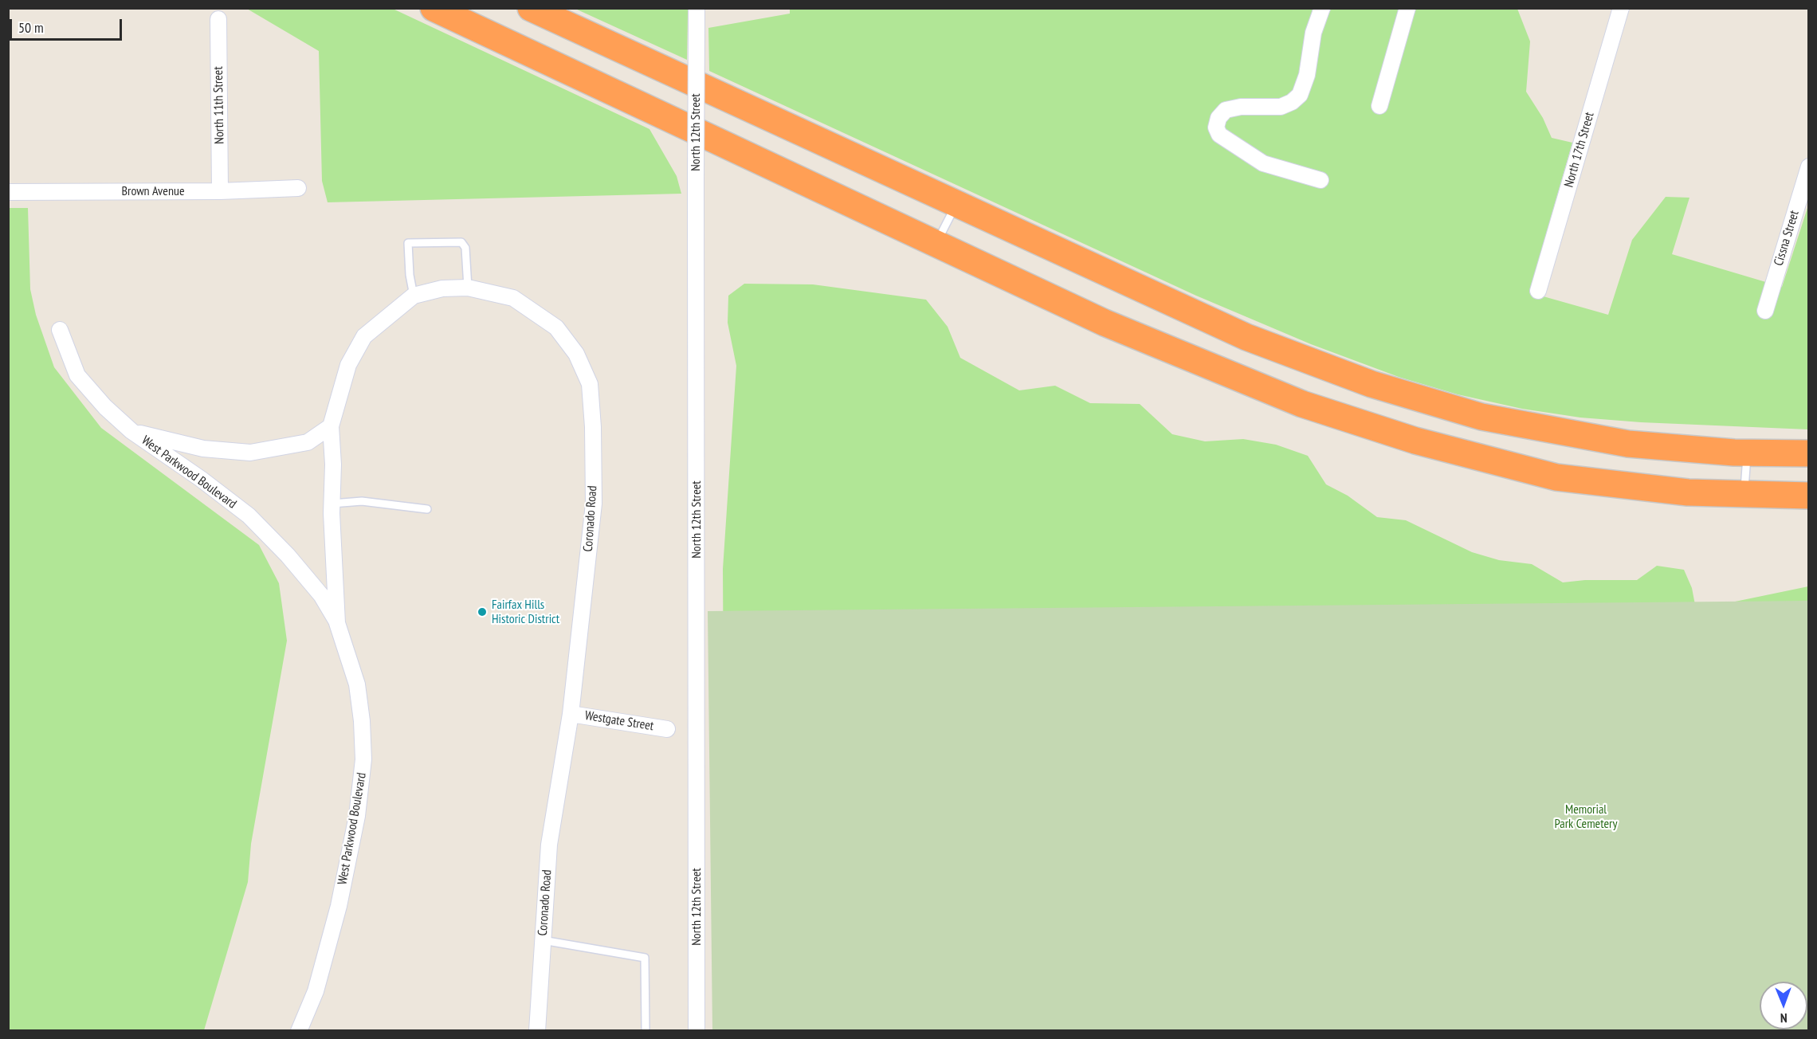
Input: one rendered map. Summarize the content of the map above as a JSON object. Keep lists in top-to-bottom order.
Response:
{
  "streets": {
    "street": [
      "North 11th Street",
      "North 12th Street",
      "North 17th Street",
      "Brown Avenue",
      "Cissna Street",
      "West Parkwood Boulevard",
      "Coronado Road",
      "Westgate Street"
    ]
  },
  "crossings": [
    ["North 11th Street", "Brown Avenue"],
    ["West Parkwood Boulevard", "Coronado Road"],
    ["Coronado Road", "Westgate Street"]
  ],
  "parks": ["Memorial Park Cemetery"],
  "places": ["Fairfax Hills Historic District"],
  "scale_bar": "50 m",
  "north": "bottom"
}
